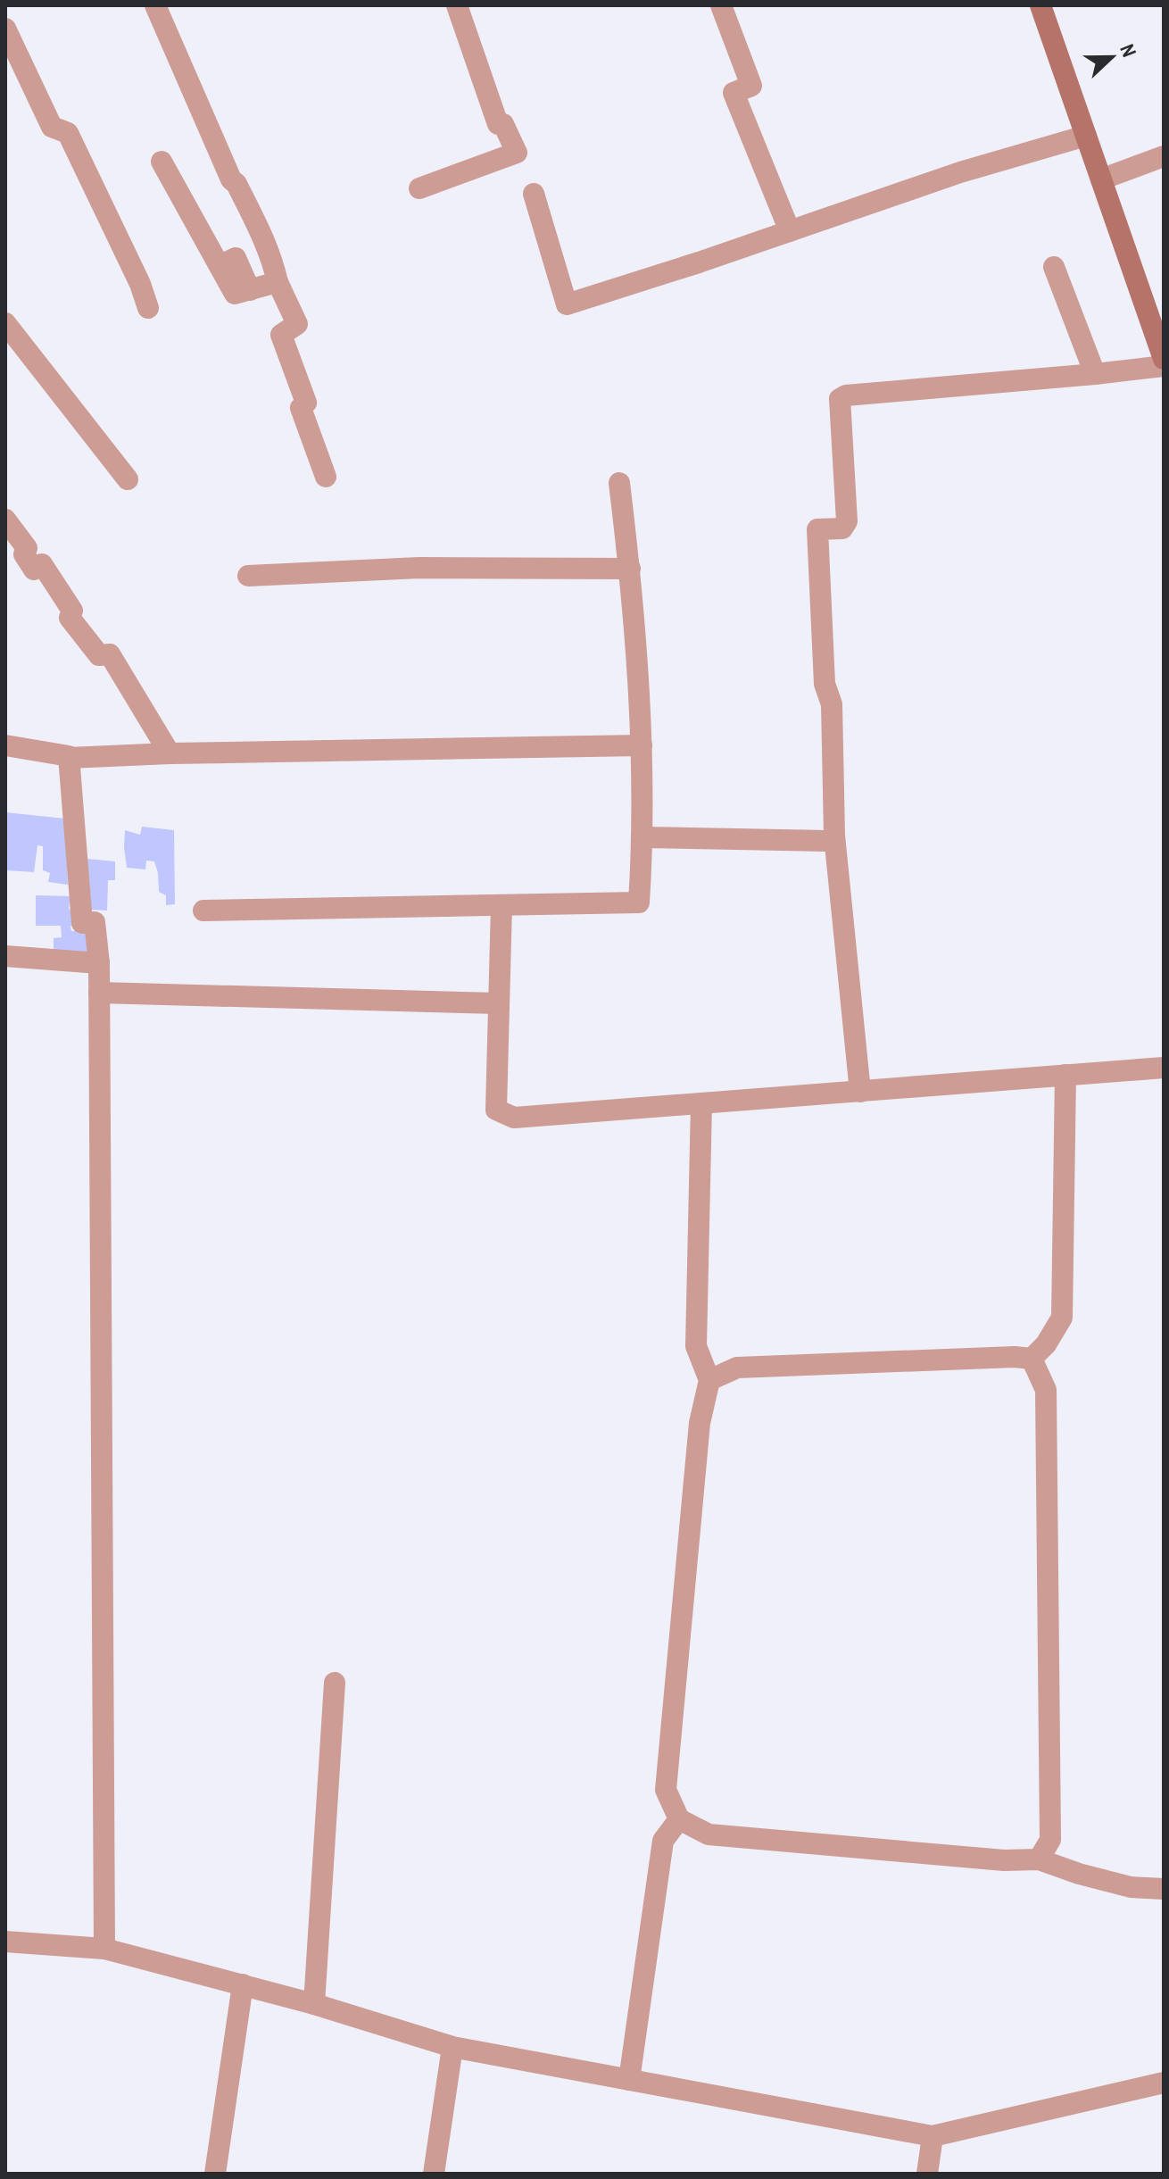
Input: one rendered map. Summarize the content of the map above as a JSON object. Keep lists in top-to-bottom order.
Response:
{
  "north": "right"
}
